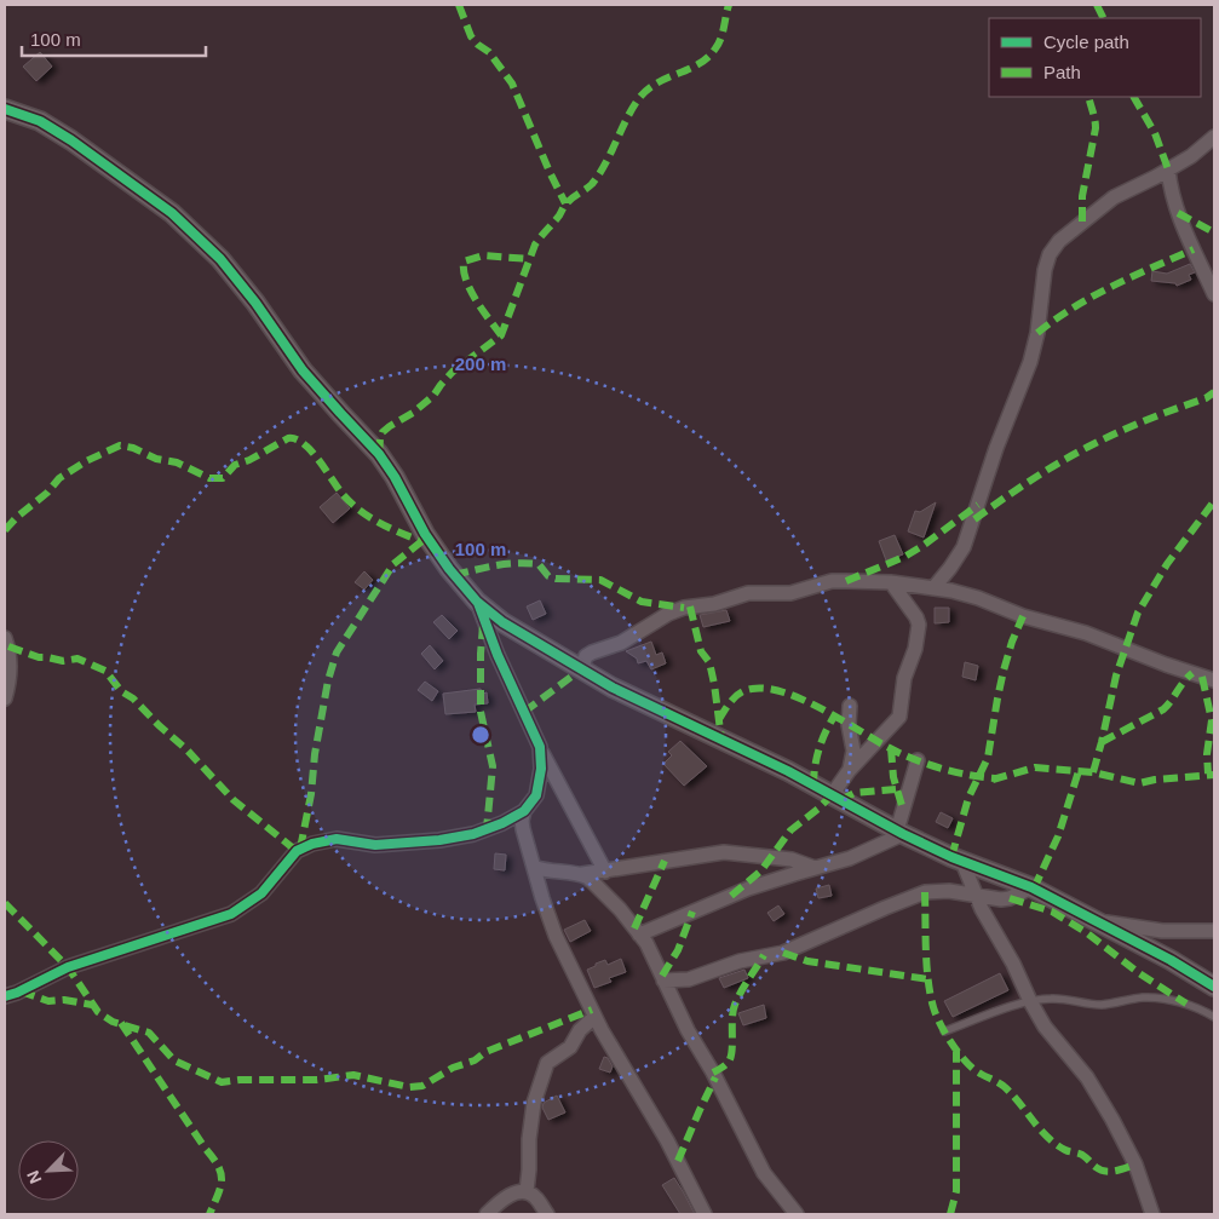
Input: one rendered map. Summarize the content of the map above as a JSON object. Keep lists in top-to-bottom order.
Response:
{
  "legend": ["Cycle path", "Path"],
  "scale_bar": "100 m",
  "north": "bottom left",
  "rings": ["200 m", "100 m"]
}
